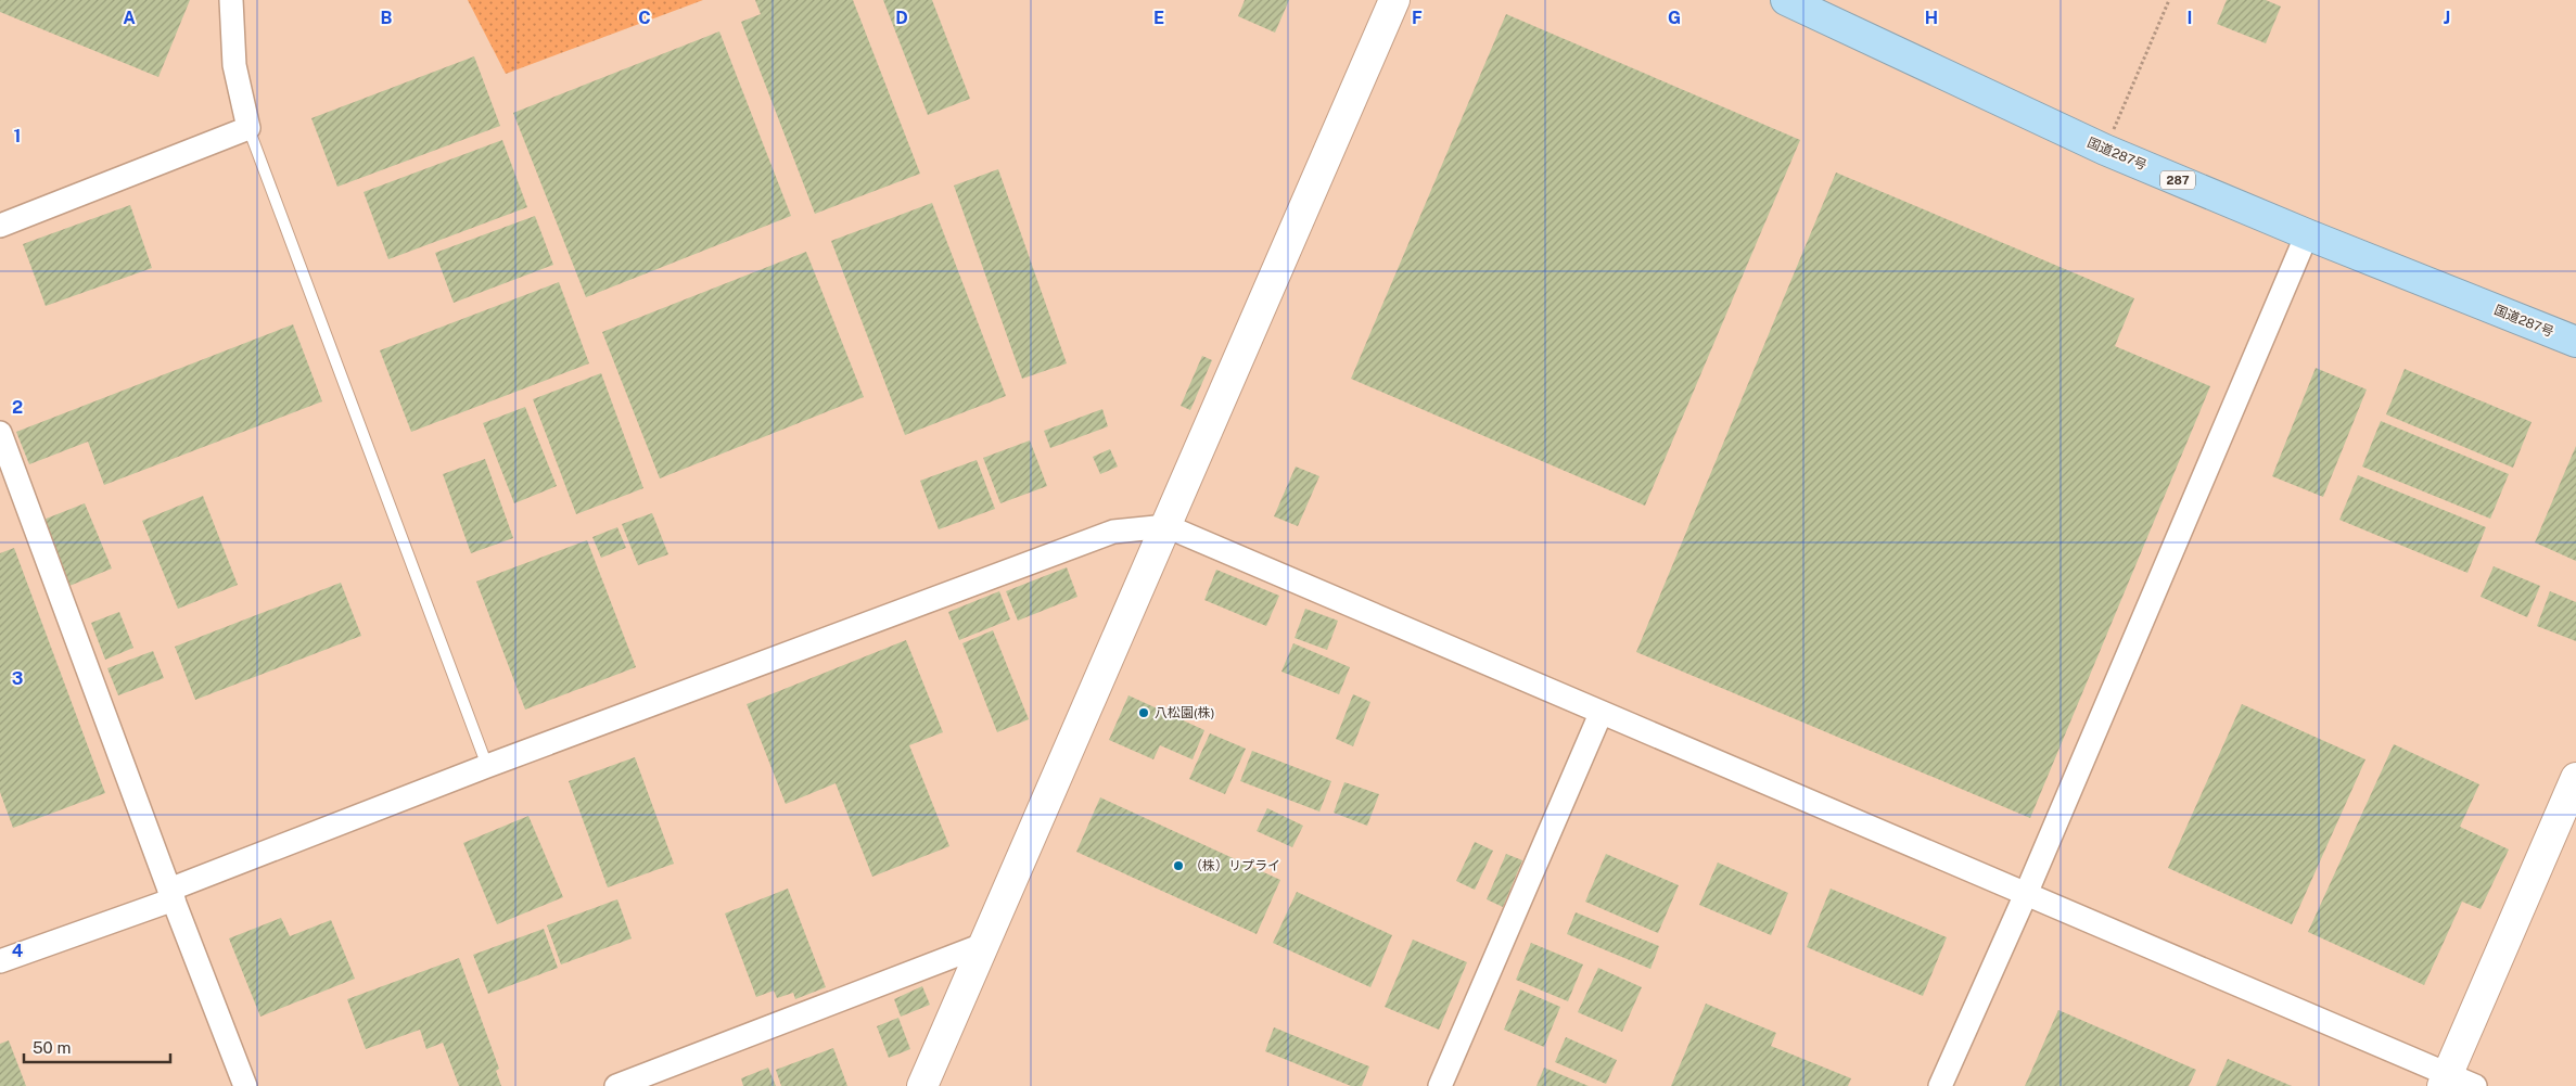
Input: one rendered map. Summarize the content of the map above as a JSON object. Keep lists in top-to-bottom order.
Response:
{
  "streets": {
    "highway": ["国道287号", "287"]
  },
  "places": ["八松園(株)", "（株）リプライ"],
  "scale_bar": "50 m",
  "grid": {
    "columns": [
      "A",
      "B",
      "C",
      "D",
      "E",
      "F",
      "G",
      "H",
      "I",
      "J"
    ],
    "rows": [
      "1",
      "2",
      "3",
      "4"
    ]
  }
}
